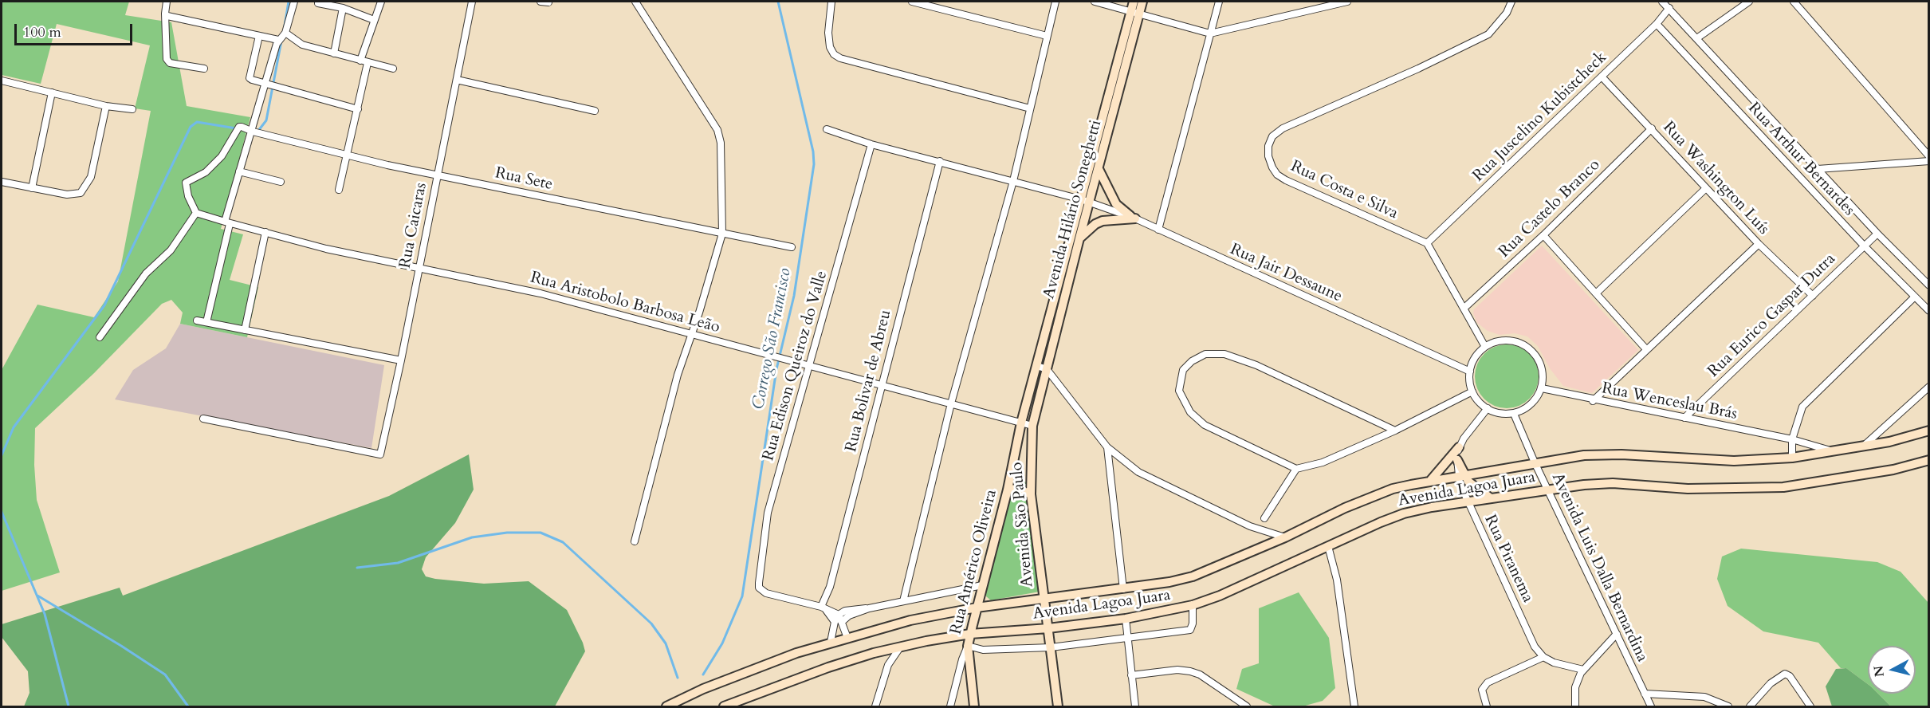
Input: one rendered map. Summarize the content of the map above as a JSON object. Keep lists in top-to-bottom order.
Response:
{
  "streets": {
    "main road": [
      "Avenida Hilário Soneghetti",
      "Avenida Lagoa Juara",
      "Avenida São Paulo",
      "Rua Américo Oliveira"
    ],
    "street": [
      "Rua Juscelino Kubistcheck",
      "Rua Arthur Bernardes",
      "Rua Washington Luís",
      "Rua Sete",
      "Rua Costa e Silva",
      "Rua Castelo Branco",
      "Rua Caicaras",
      "Rua Jair Dessaune",
      "Rua Aristobolo Barbosa Leão",
      "Rua Eurico Gaspar Dutra",
      "Rua Edison Queiroz do Valle",
      "Rua Bolivar de Abreu",
      "Rua Wenceslau Brás",
      "Rua Piranema",
      "Avenida Luis Dalla Bernardina"
    ]
  },
  "crossings": [
    ["Rua Juscelino Kubistcheck", "Rua Arthur Bernardes"],
    ["Rua Juscelino Kubistcheck", "Rua Washington Luís"],
    ["Rua Juscelino Kubistcheck", "Rua Costa e Silva"],
    ["Rua Arthur Bernardes", "Rua Eurico Gaspar Dutra"],
    ["Rua Washington Luís", "Rua Castelo Branco"],
    ["Rua Washington Luís", "Rua Eurico Gaspar Dutra"],
    ["Rua Sete", "Rua Caicaras"],
    ["Avenida Hilário Soneghetti", "Rua Jair Dessaune"],
    ["Avenida Hilário Soneghetti", "Rua Aristobolo Barbosa Leão"],
    ["Avenida Hilário Soneghetti", "Avenida São Paulo"],
    ["Avenida Hilário Soneghetti", "Rua Américo Oliveira"],
    ["Rua Caicaras", "Rua Aristobolo Barbosa Leão"],
    ["Rua Jair Dessaune", "Rua Edison Queiroz do Valle"],
    ["Rua Jair Dessaune", "Rua Bolivar de Abreu"],
    ["Rua Jair Dessaune", "Rua Wenceslau Brás"],
    ["Rua Jair Dessaune", "Avenida Luis Dalla Bernardina"],
    ["Rua Aristobolo Barbosa Leão", "Rua Edison Queiroz do Valle"],
    ["Rua Aristobolo Barbosa Leão", "Rua Bolivar de Abreu"],
    ["Rua Aristobolo Barbosa Leão", "Avenida São Paulo"],
    ["Rua Aristobolo Barbosa Leão", "Rua Américo Oliveira"],
    ["Rua Eurico Gaspar Dutra", "Rua Wenceslau Brás"],
    ["Rua Edison Queiroz do Valle", "Rua Bolivar de Abreu"],
    ["Rua Wenceslau Brás", "Avenida Lagoa Juara"],
    ["Rua Wenceslau Brás", "Avenida Luis Dalla Bernardina"],
    ["Avenida Lagoa Juara", "Avenida São Paulo"],
    ["Avenida Lagoa Juara", "Rua Piranema"],
    ["Avenida Lagoa Juara", "Rua Américo Oliveira"],
    ["Avenida Lagoa Juara", "Avenida Luis Dalla Bernardina"]
  ],
  "water": ["Corrego São Francisco"],
  "scale_bar": "100 m",
  "north": "left"
}
